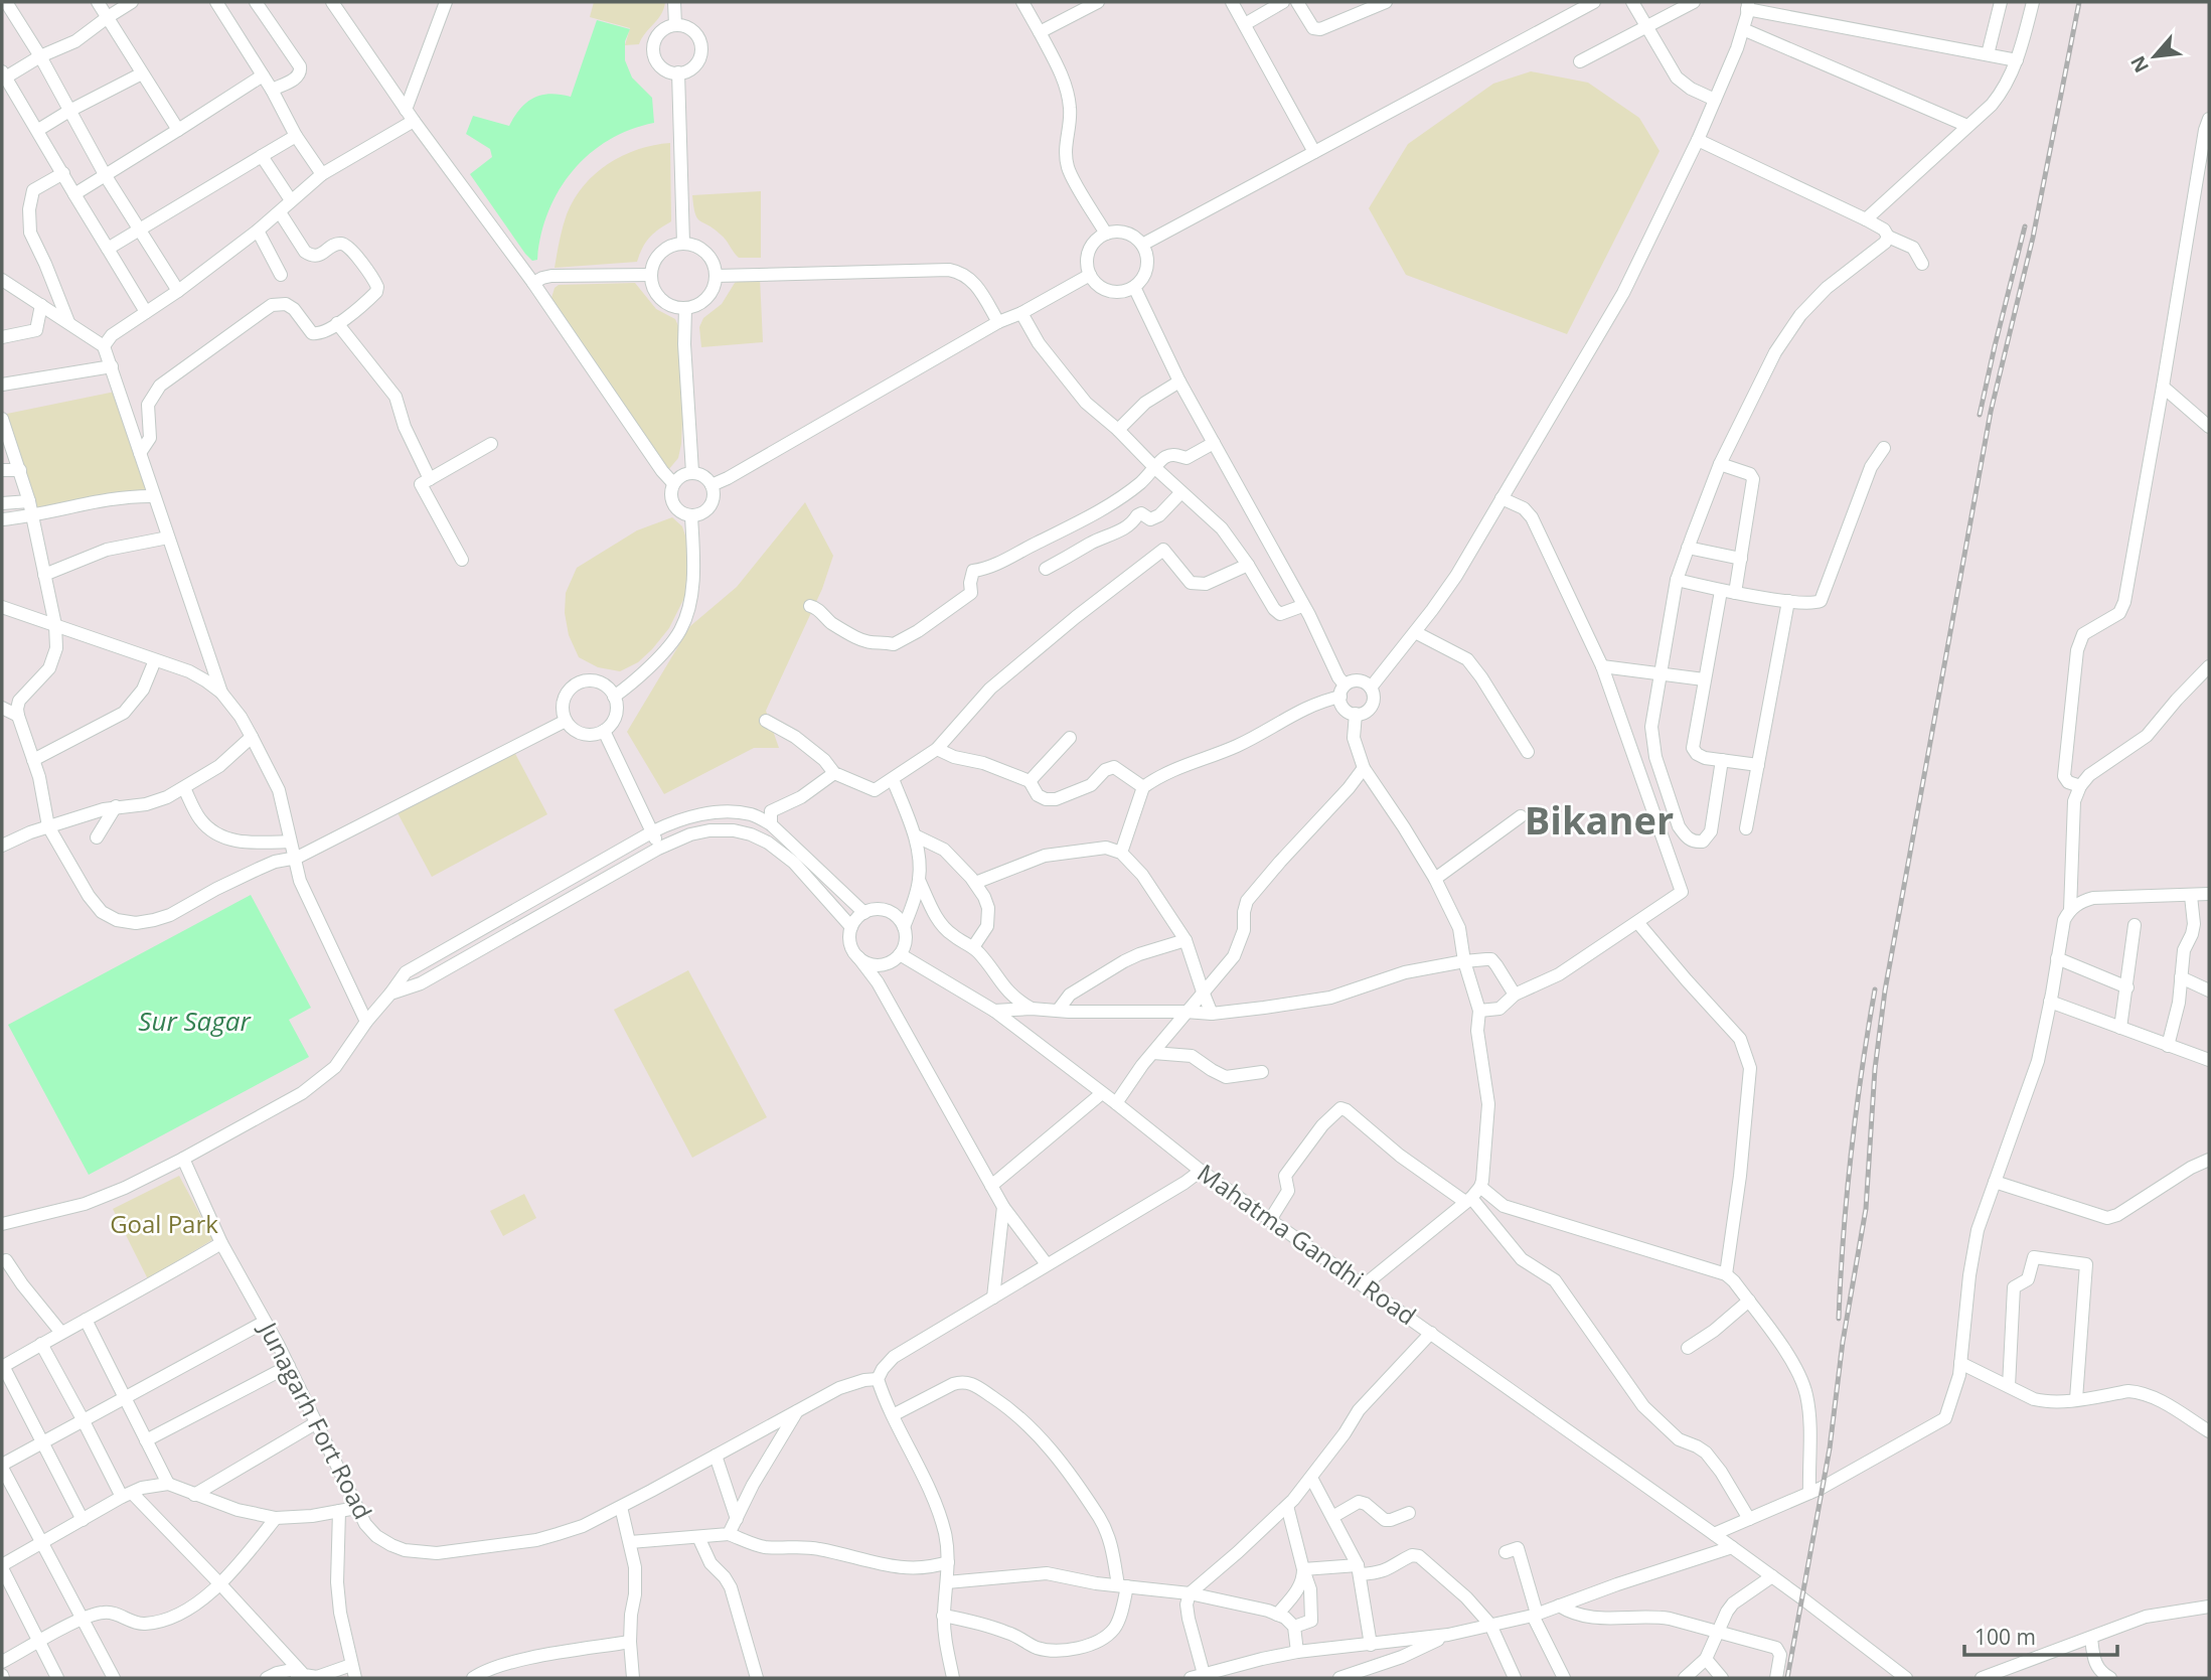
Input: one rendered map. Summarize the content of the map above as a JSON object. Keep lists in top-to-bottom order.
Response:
{
  "streets": {
    "street": ["Mahatma Gandhi Road", "Junagarh Fort Road"]
  },
  "districts": ["Bikaner"],
  "water": ["Sur Sagar"],
  "parks": ["Goal Park"],
  "scale_bar": "100 m",
  "north": "bottom left"
}
